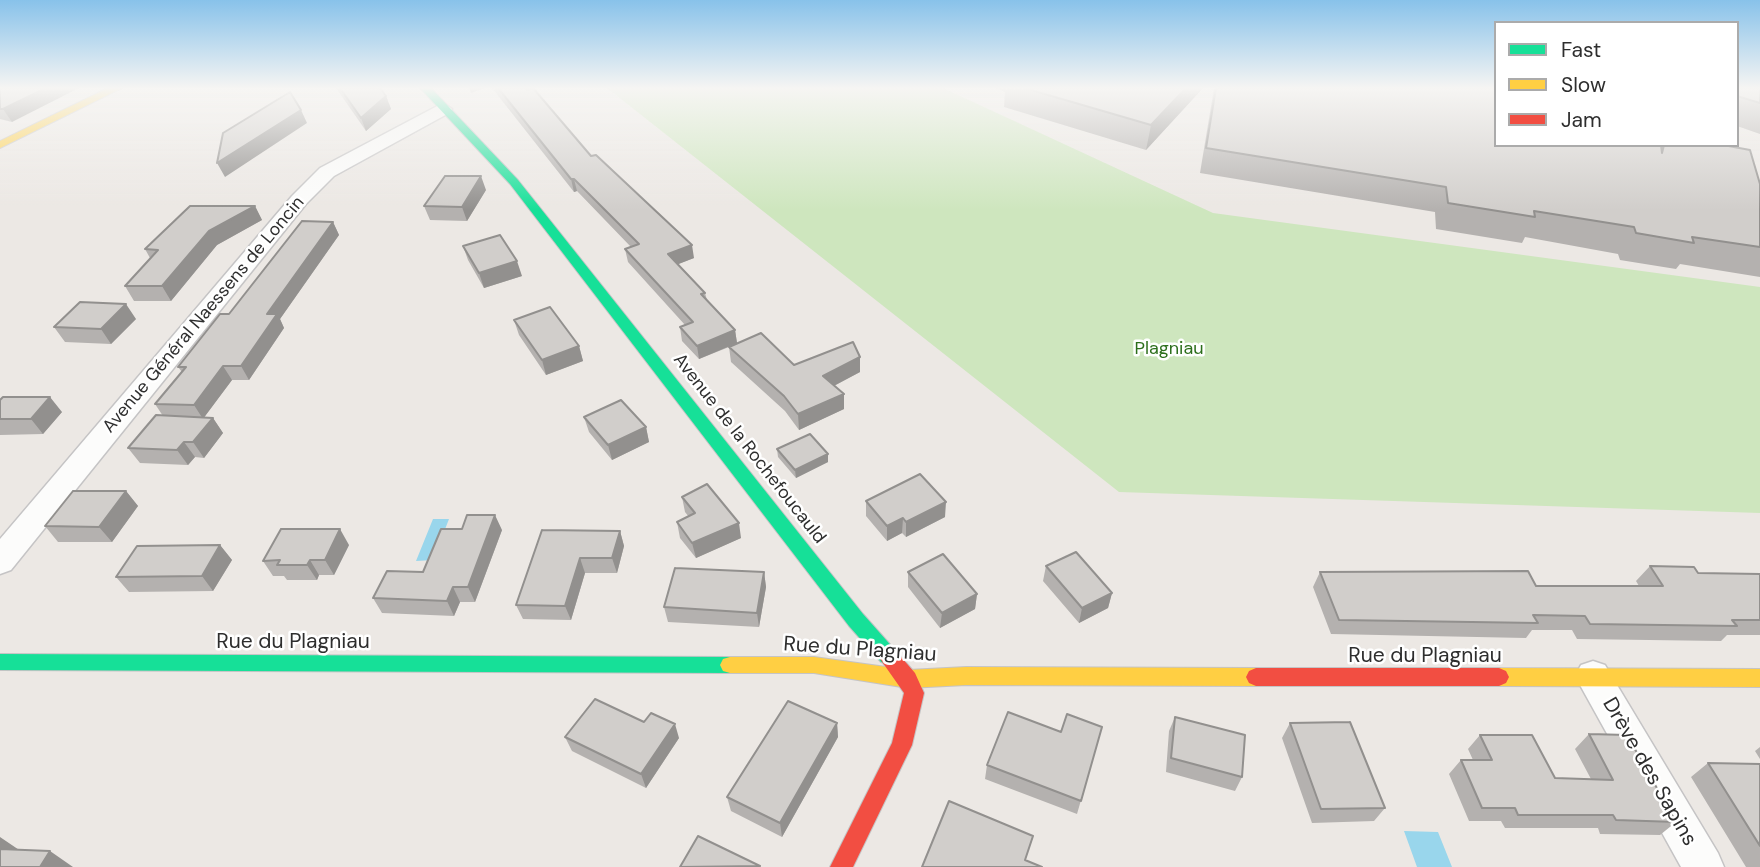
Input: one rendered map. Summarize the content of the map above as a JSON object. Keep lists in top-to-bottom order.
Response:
{
  "streets": {
    "street": [
      "Avenue Général Naessens de Loncin",
      "Avenue de la Rochefoucauld",
      "Rue du Plagniau",
      "Drève des Sapins"
    ]
  },
  "crossings": [
    ["Avenue de la Rochefoucauld", "Rue du Plagniau"],
    ["Rue du Plagniau", "Drève des Sapins"]
  ],
  "parks": ["Plagniau"],
  "legend": ["Fast", "Slow", "Jam"]
}
